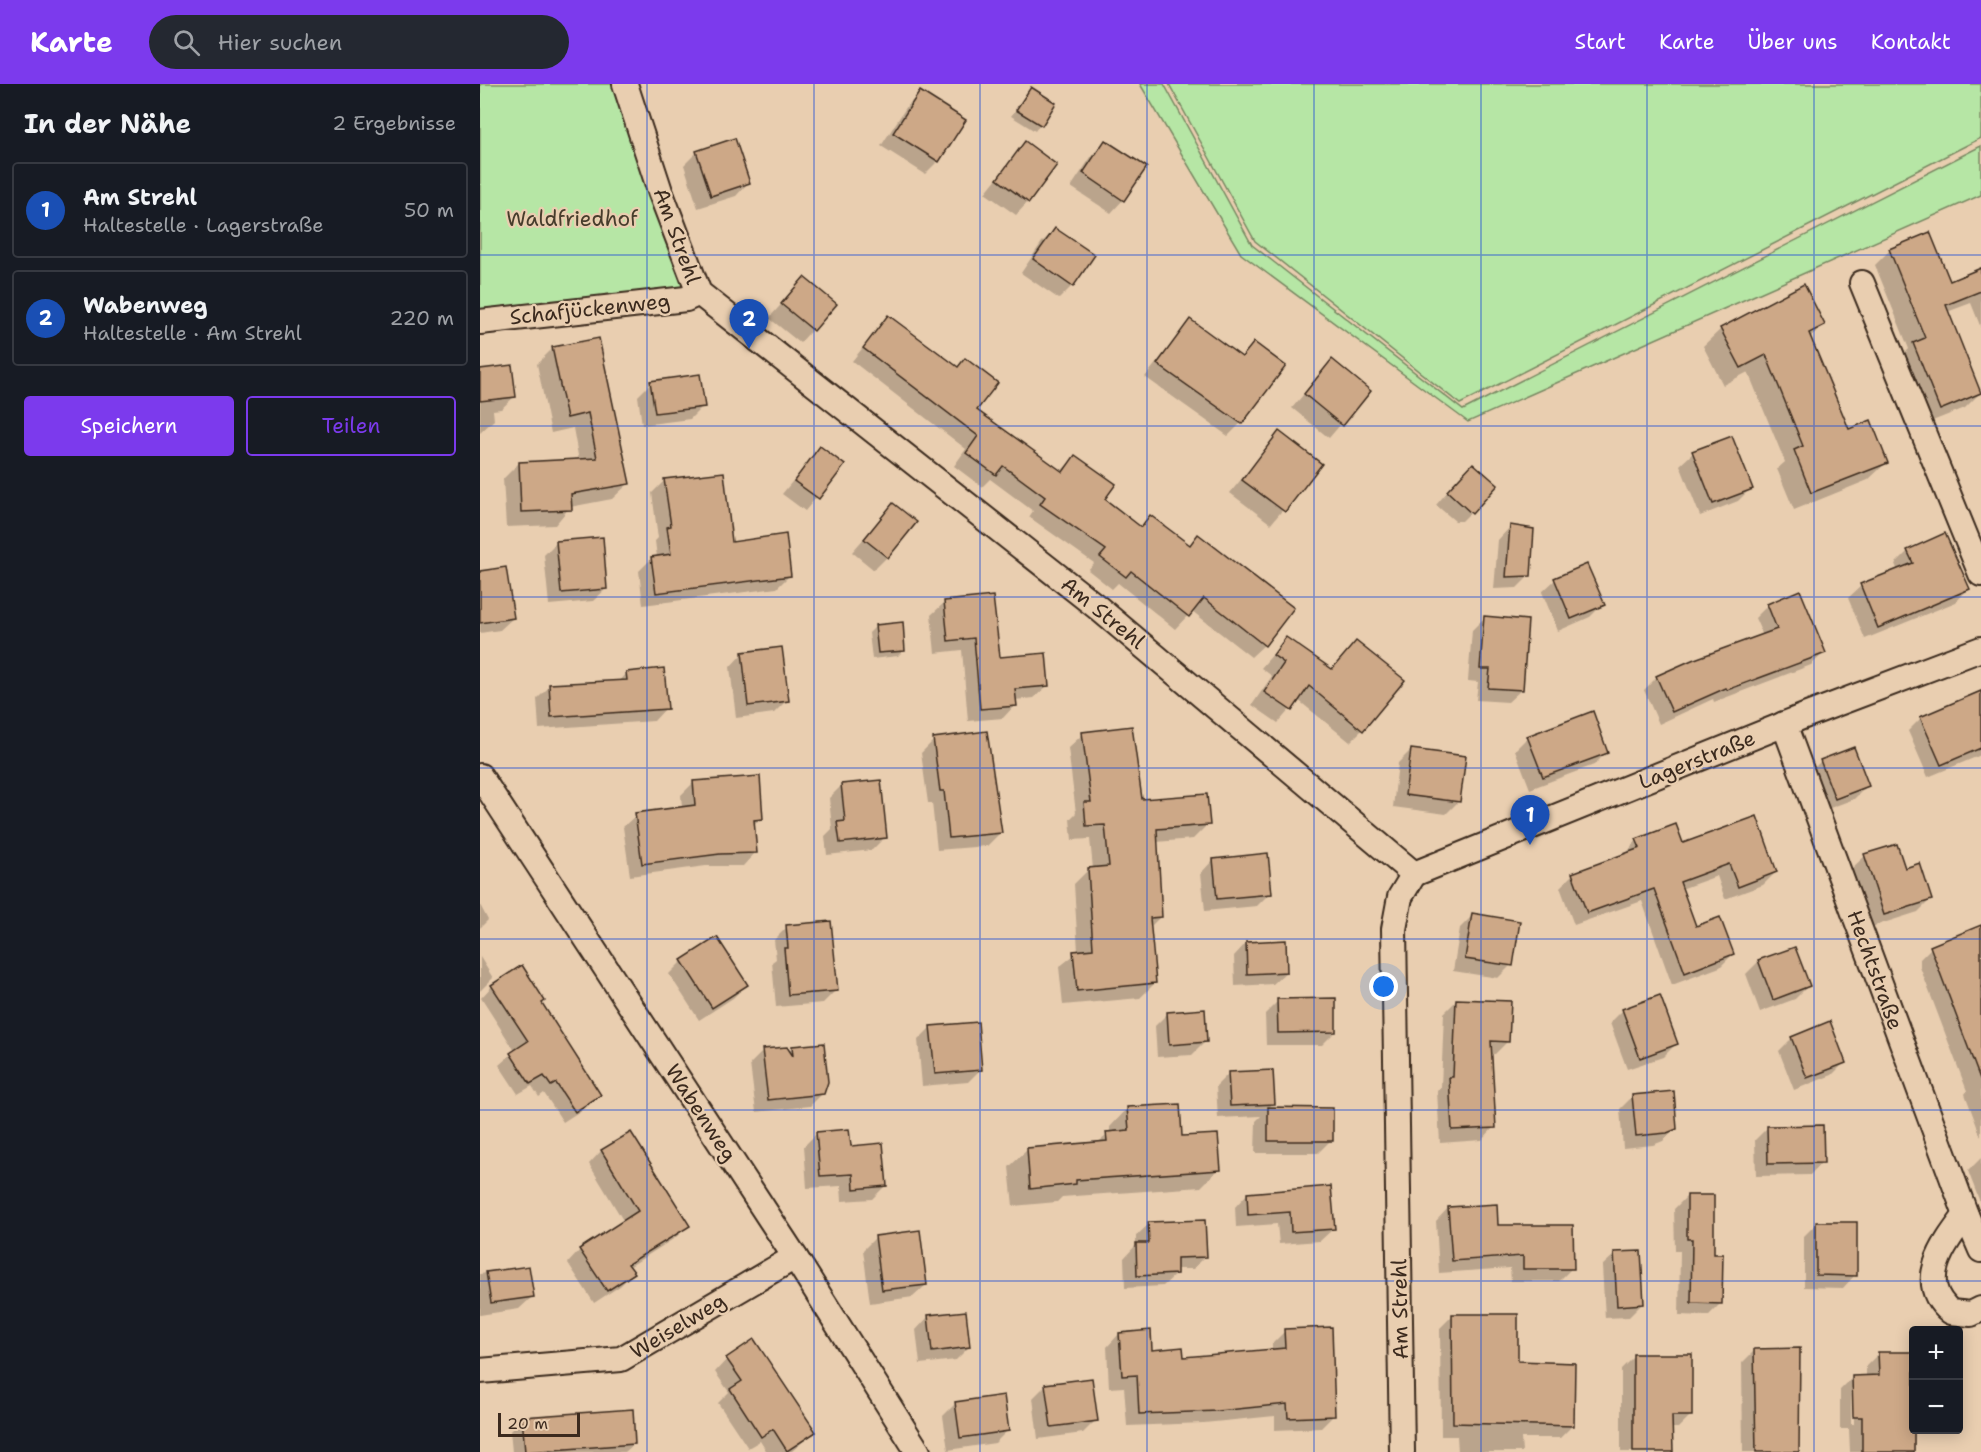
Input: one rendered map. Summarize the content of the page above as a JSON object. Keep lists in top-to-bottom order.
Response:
{
  "streets": {
    "street": [
      "Am Strehl",
      "Schafjückenweg",
      "Lagerstraße",
      "Hechtstraße",
      "Wabenweg",
      "Weiselweg"
    ]
  },
  "crossings": [
    ["Am Strehl", "Schafjückenweg"],
    ["Am Strehl", "Lagerstraße"],
    ["Lagerstraße", "Hechtstraße"],
    ["Wabenweg", "Weiselweg"]
  ],
  "parks": ["Waldfriedhof"],
  "scale_bar": "20 m",
  "page": {
    "header": "Karte",
    "search": "Hier suchen",
    "nav": [
      "Start",
      "Karte",
      "Über uns",
      "Kontakt"
    ],
    "heading": ["In der Nähe", "2 Ergebnisse"],
    "list": [
      {
        "mark": "1",
        "name": "Am Strehl",
        "note": "Haltestelle · Lagerstraße",
        "value": "50 m"
      },
      {
        "mark": "2",
        "name": "Wabenweg",
        "note": "Haltestelle · Am Strehl",
        "value": "220 m"
      }
    ],
    "pins": ["2", "1"],
    "buttons": ["Speichern", "Teilen"],
    "map_buttons": ["+", "−"],
    "scale": "20 m"
  }
}
